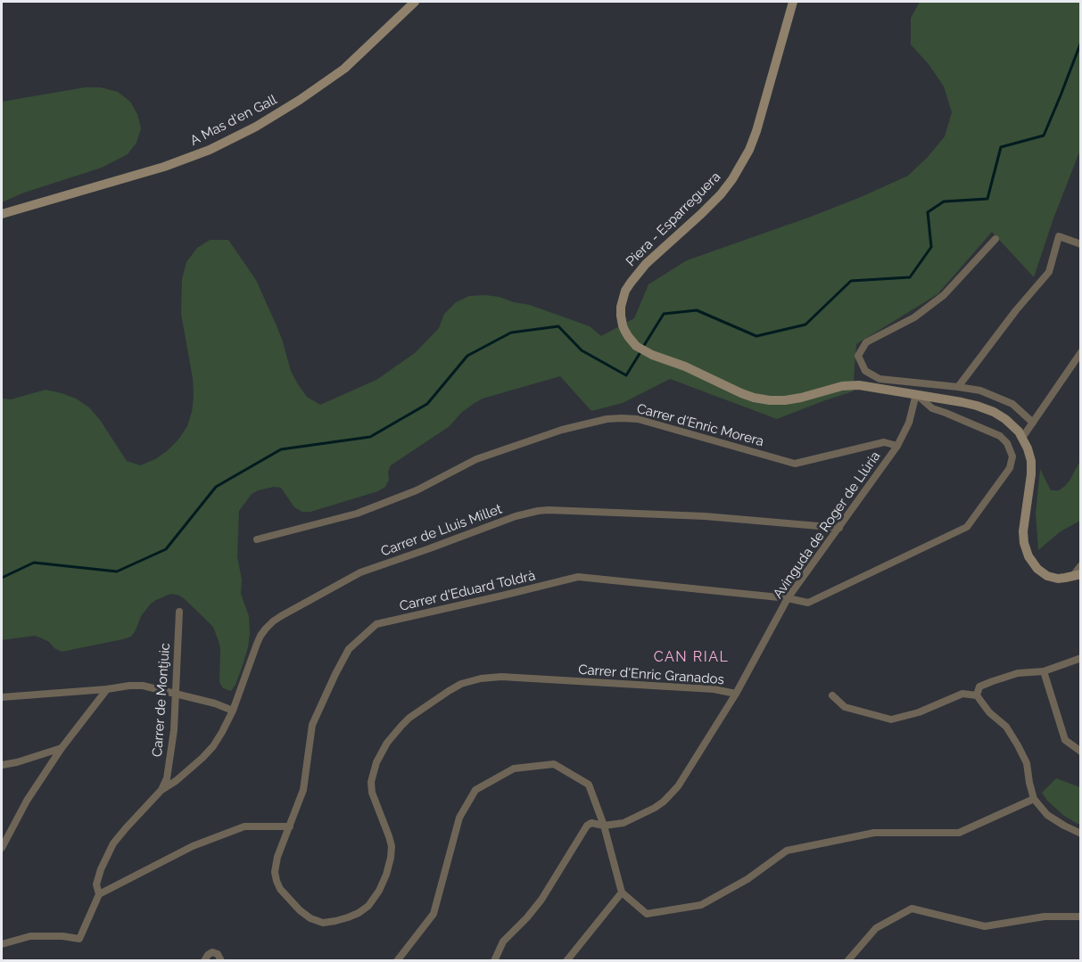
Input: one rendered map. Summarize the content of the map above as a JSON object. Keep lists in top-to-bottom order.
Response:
{
  "streets": {
    "main road": ["A Mas d'en Gall", "Piera - Esparreguera"],
    "street": [
      "Carrer d'Enric Morera",
      "Avinguda de Roger de Llúria",
      "Carrer de Lluis Millet",
      "Carrer d'Eduard Toldrà",
      "Carrer d'Enric Granados",
      "Carrer de Montjuic"
    ]
  },
  "crossings": [
    ["Piera - Esparreguera", "Avinguda de Roger de Llúria"],
    ["Piera - Esparreguera", "Carrer d'Eduard Toldrà"],
    ["Carrer d'Enric Morera", "Avinguda de Roger de Llúria"],
    ["Avinguda de Roger de Llúria", "Carrer de Lluis Millet"],
    ["Avinguda de Roger de Llúria", "Carrer d'Eduard Toldrà"],
    ["Avinguda de Roger de Llúria", "Carrer d'Enric Granados"],
    ["Carrer de Lluis Millet", "Carrer de Montjuic"],
    ["Carrer d'Eduard Toldrà", "Carrer d'Enric Granados"]
  ],
  "districts": ["CAN RIAL"]
}
